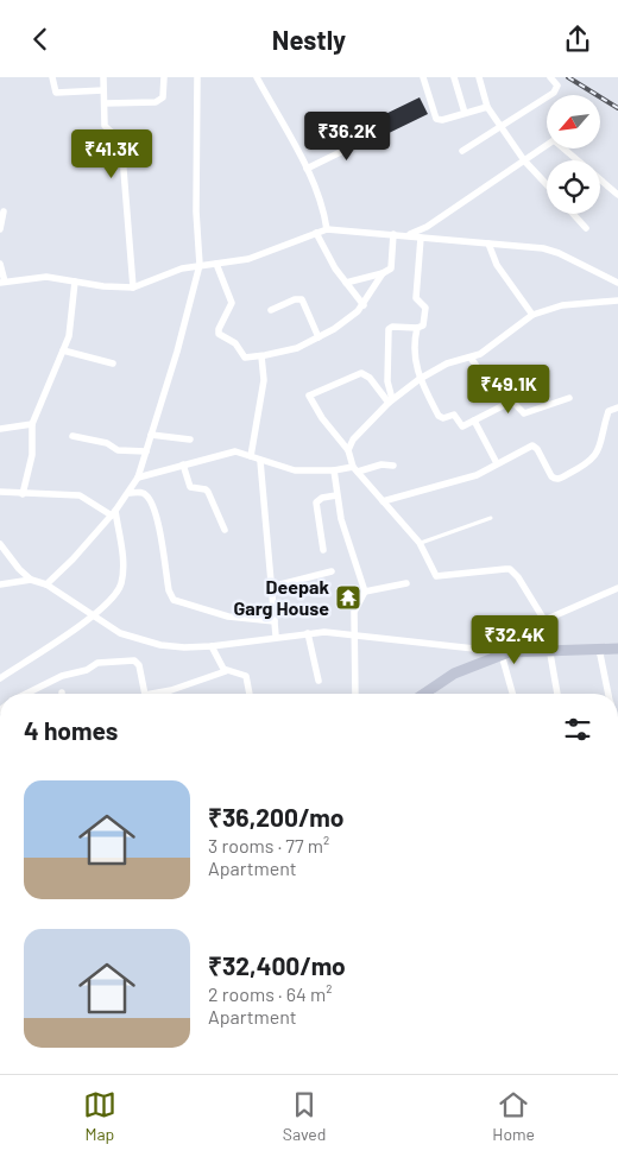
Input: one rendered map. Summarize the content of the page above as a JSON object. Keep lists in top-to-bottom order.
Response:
{
  "places": {
    "temple": ["Deepak Garg House"]
  },
  "north": "bottom left",
  "page": {
    "header": "Nestly",
    "price": [
      "₹36.2K",
      "₹41.3K",
      "₹49.1K",
      "₹32.4K"
    ],
    "heading": "4 homes",
    "list": [
      {
        "name": "₹36,200/mo",
        "note": "3 rooms · 77 m² · Apartment"
      },
      {
        "name": "₹32,400/mo",
        "note": "2 rooms · 64 m² · Apartment"
      }
    ],
    "tabs": ["Map", "Saved", "Home"]
  }
}
